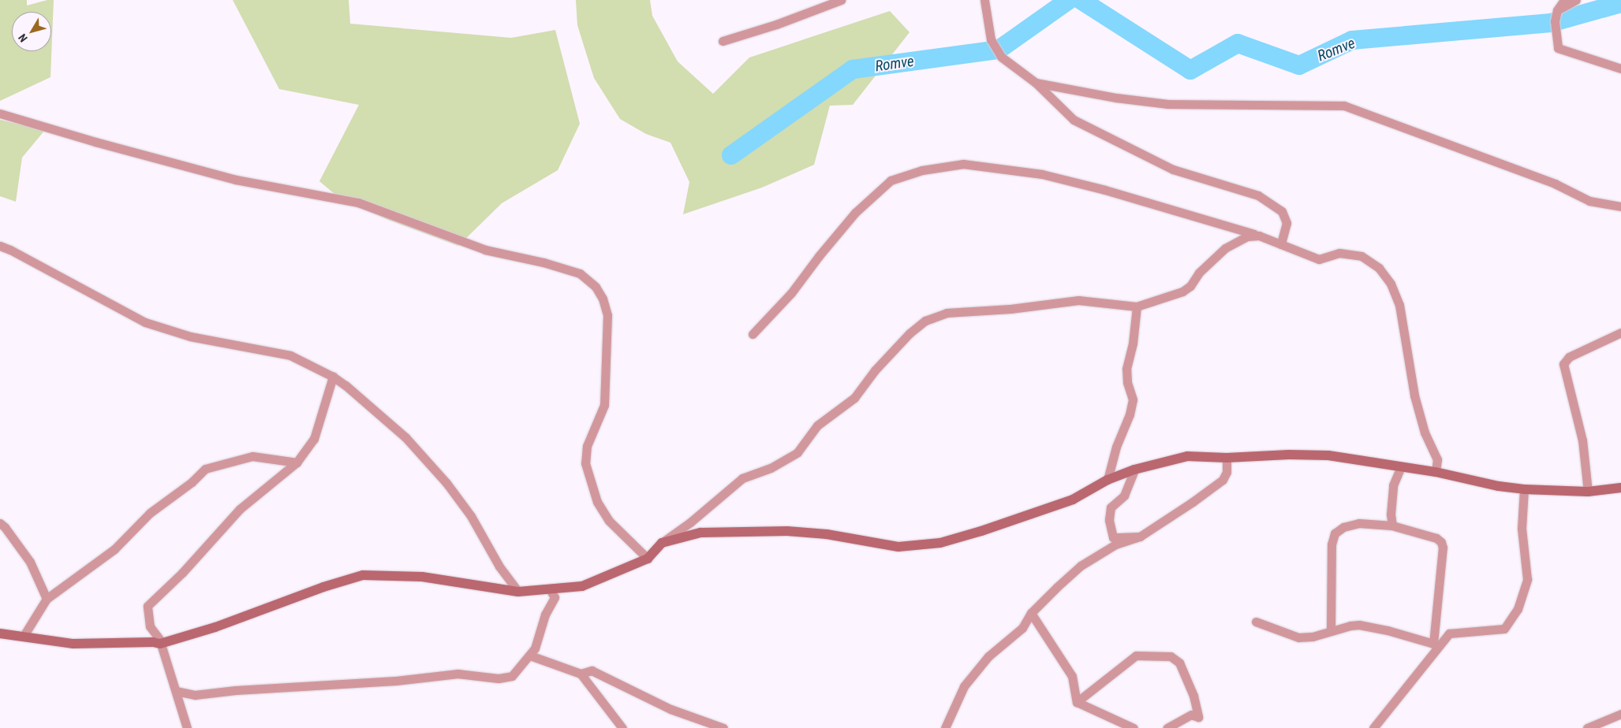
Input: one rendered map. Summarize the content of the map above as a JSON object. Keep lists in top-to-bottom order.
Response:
{
  "water": ["Romve"],
  "north": "bottom left"
}
